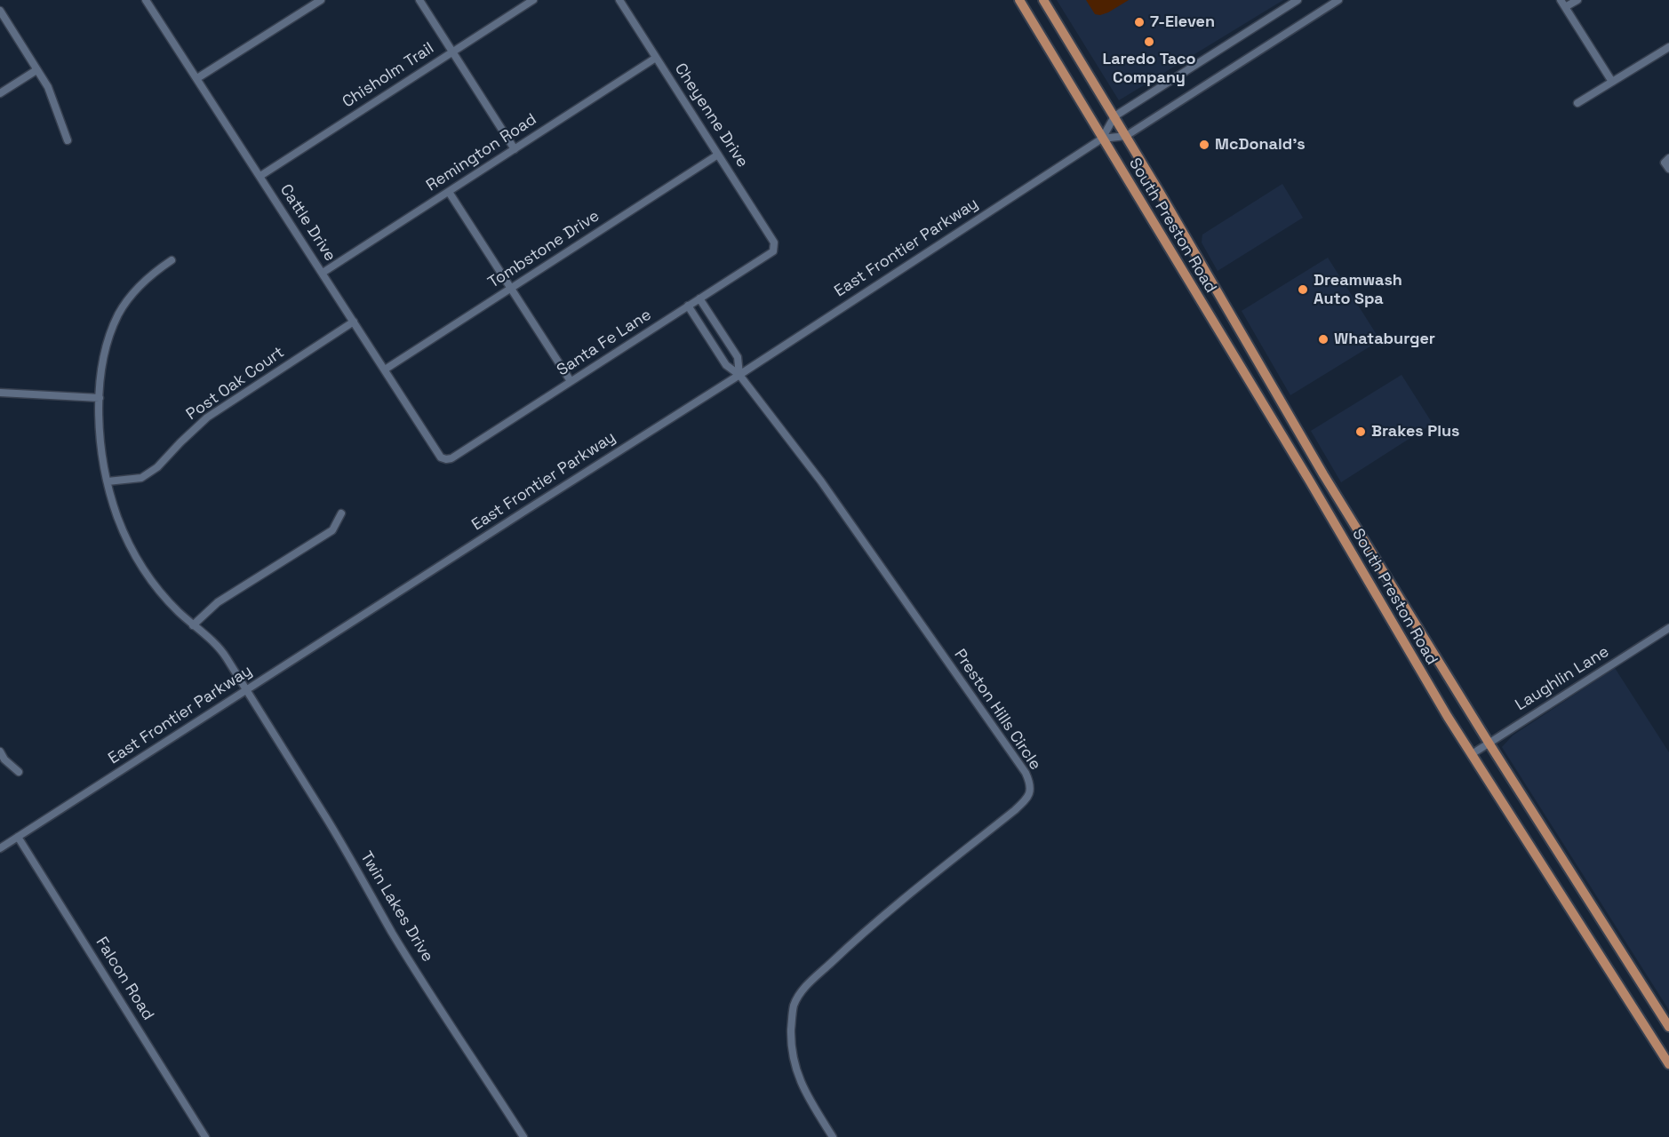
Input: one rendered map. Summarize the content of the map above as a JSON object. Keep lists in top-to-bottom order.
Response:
{
  "streets": {
    "main road": ["South Preston Road"],
    "street": [
      "Chisholm Trail",
      "Cheyenne Drive",
      "Remington Road",
      "Cattle Drive",
      "East Frontier Parkway",
      "Tombstone Drive",
      "Santa Fe Lane",
      "Post Oak Court",
      "Laughlin Lane",
      "Preston Hills Circle",
      "Twin Lakes Drive",
      "Falcon Road"
    ]
  },
  "crossings": [
    ["Chisholm Trail", "Cattle Drive"],
    ["Cheyenne Drive", "Remington Road"],
    ["Cheyenne Drive", "Tombstone Drive"],
    ["Cheyenne Drive", "Santa Fe Lane"],
    ["Remington Road", "Cattle Drive"],
    ["Cattle Drive", "Tombstone Drive"],
    ["Cattle Drive", "Santa Fe Lane"],
    ["Cattle Drive", "Post Oak Court"],
    ["South Preston Road", "East Frontier Parkway"],
    ["South Preston Road", "Laughlin Lane"],
    ["East Frontier Parkway", "Preston Hills Circle"],
    ["East Frontier Parkway", "Twin Lakes Drive"],
    ["East Frontier Parkway", "Falcon Road"],
    ["Post Oak Court", "Twin Lakes Drive"]
  ],
  "places": [
    "7-Eleven",
    "Laredo Taco Company",
    "McDonald's",
    "Dreamwash Auto Spa",
    "Whataburger",
    "Brakes Plus"
  ]
}
